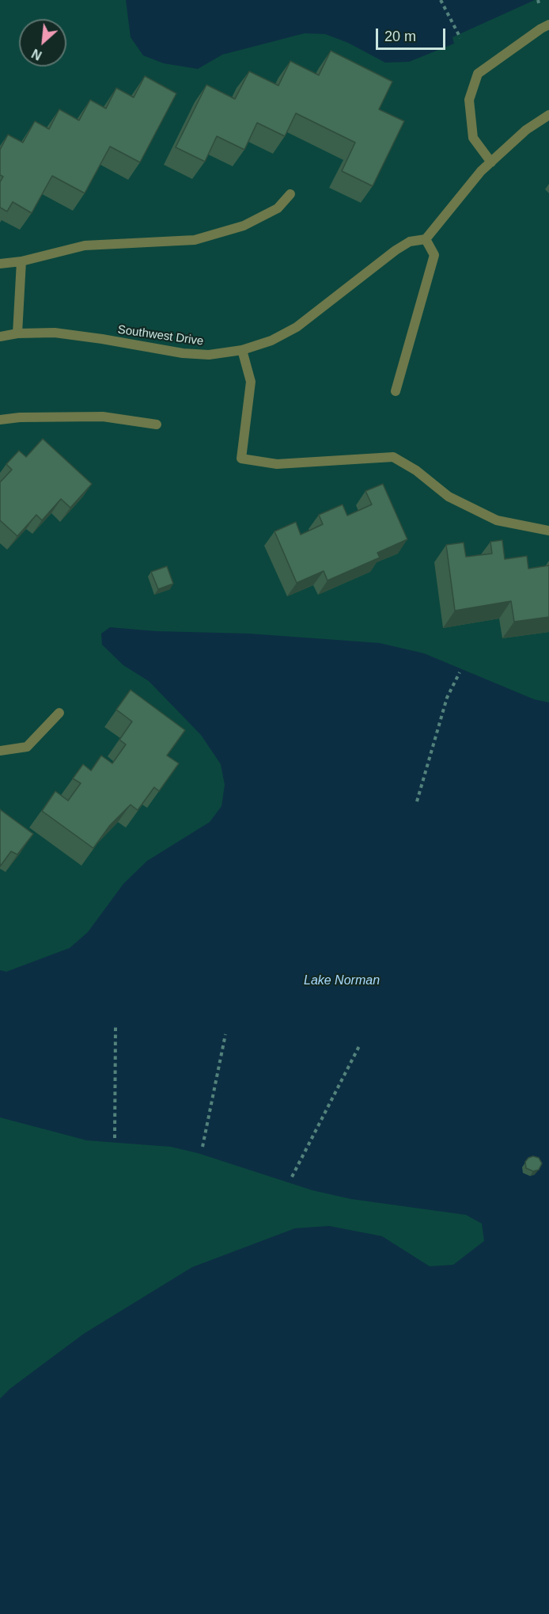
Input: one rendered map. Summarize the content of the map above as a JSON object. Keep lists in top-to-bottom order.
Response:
{
  "streets": {
    "street": ["Southwest Drive"]
  },
  "water": ["Lake Norman"],
  "scale_bar": "20 m",
  "north": "bottom left"
}
